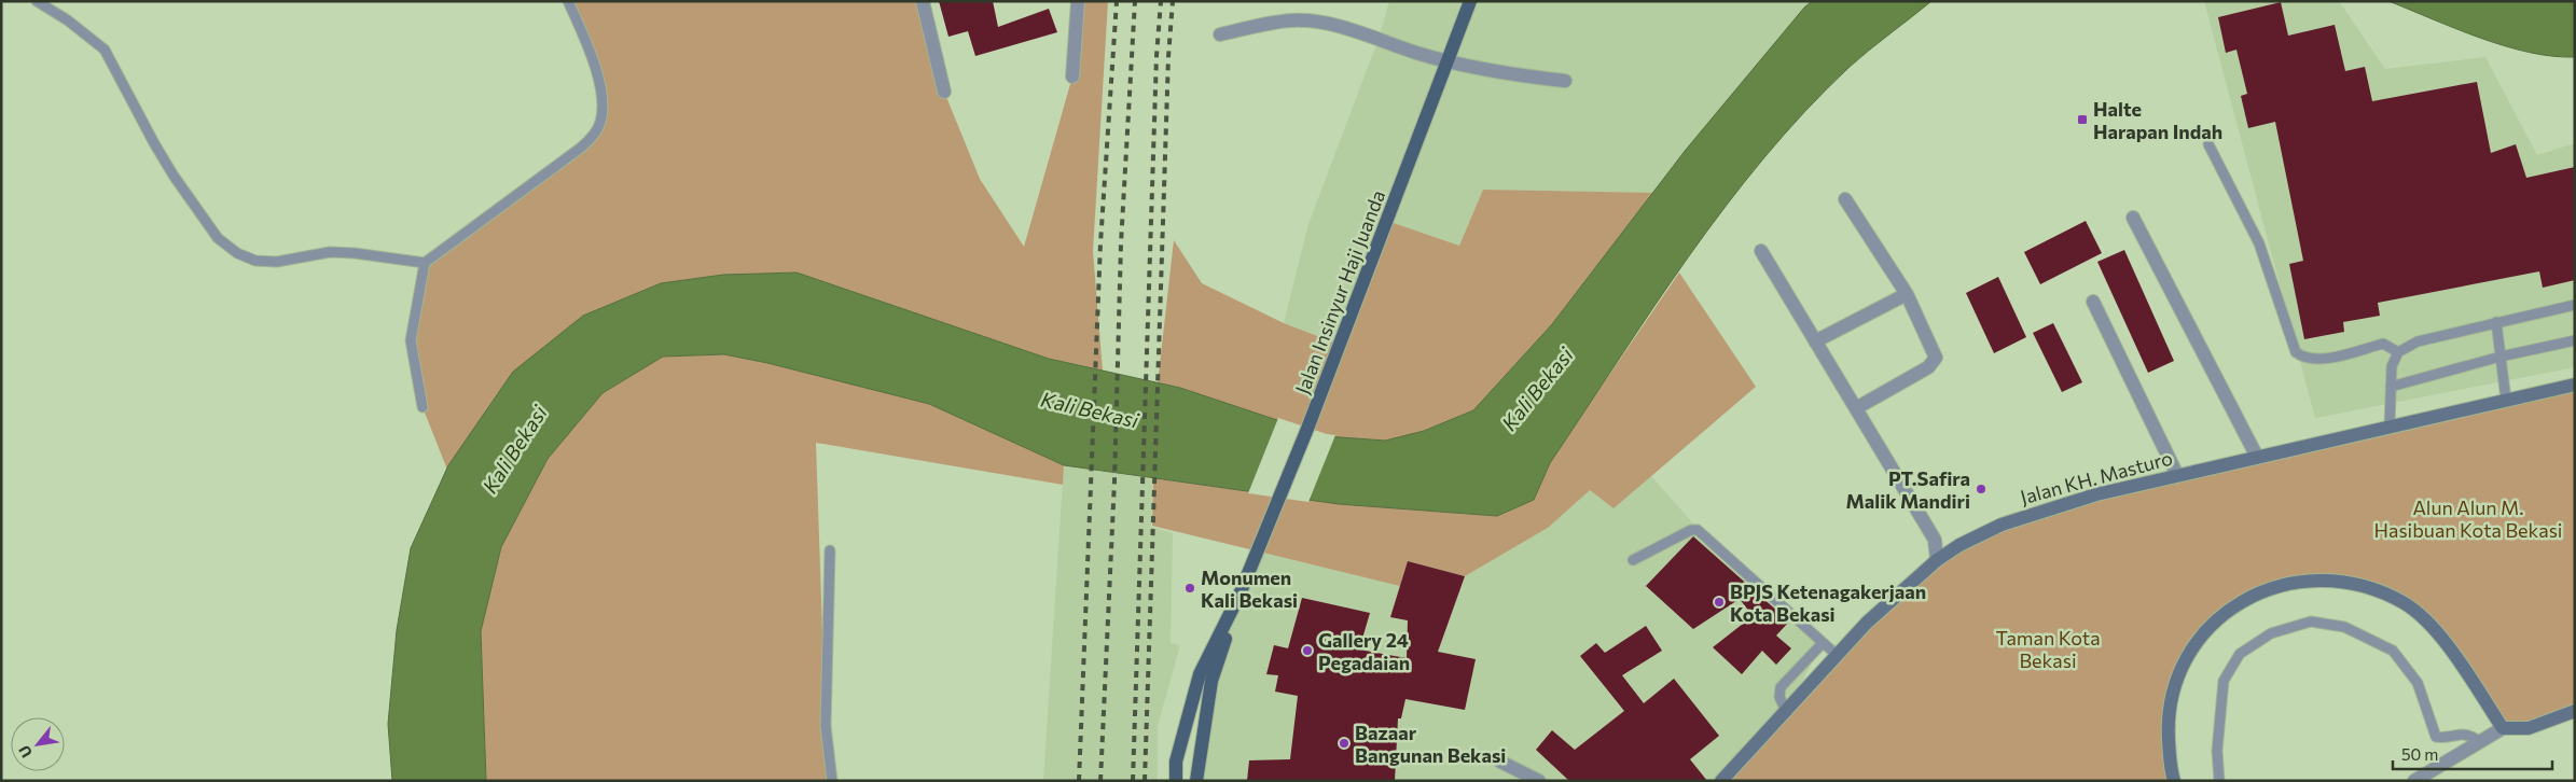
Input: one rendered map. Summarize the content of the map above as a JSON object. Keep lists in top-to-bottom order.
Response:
{
  "streets": {
    "main road": ["Jalan Insinyur Haji Juanda"],
    "street": ["Jalan KH. Masturo"]
  },
  "water": ["Kali Bekasi"],
  "parks": ["Alun Alun M. Hasibuan Kota Bekasi", "Taman Kota Bekasi"],
  "places": {
    "transit": ["Halte Harapan Indah"],
    "other": [
      "PT.Safira Malik Mandiri",
      "Monumen Kali Bekasi",
      "BPJS Ketenagakerjaan Kota Bekasi",
      "Gallery 24 Pegadaian",
      "Bazaar Bangunan Bekasi"
    ]
  },
  "scale_bar": "50 m",
  "north": "bottom left"
}
